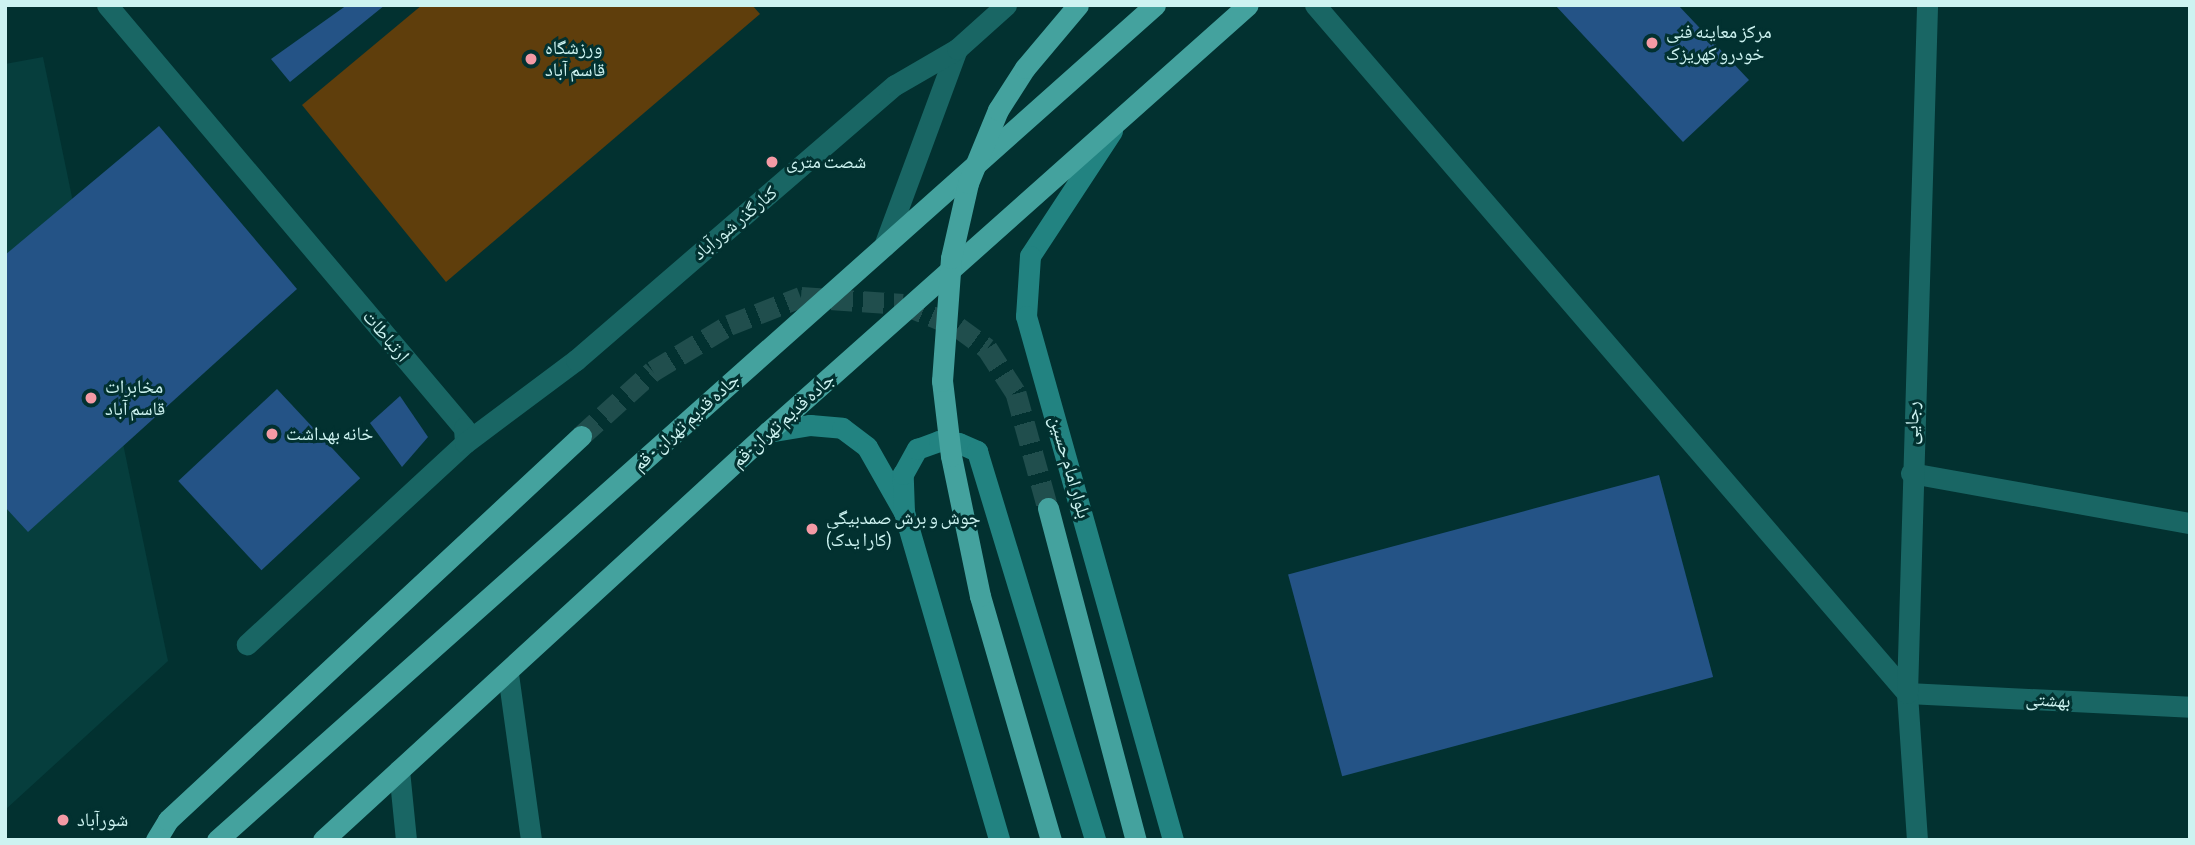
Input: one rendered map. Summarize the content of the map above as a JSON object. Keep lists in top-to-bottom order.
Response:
{
  "streets": {
    "highway": ["جاده قدیم تهران-قم", "جاده قدیم تهران - قم"],
    "main road": ["بلوار امام حسین"],
    "street": [
      "کنارگذر شورآباد",
      "ارتباطات",
      "رجایی",
      "بهشتی"
    ]
  },
  "crossings": [
    ["کنارگذر شورآباد", "ارتباطات"],
    ["جاده قدیم تهران-قم", "بلوار امام حسین"],
    ["رجایی", "بهشتی"]
  ],
  "places": [
    "مرکز معاینه فنی خودرو کهریزک",
    "ورزشگاه قاسم آباد",
    "شصت متری",
    "مخابرات قاسم آباد",
    "خانه بهداشت",
    "جوش و برش صمدبیگی (کارا یدک)",
    "شورآباد"
  ]
}
